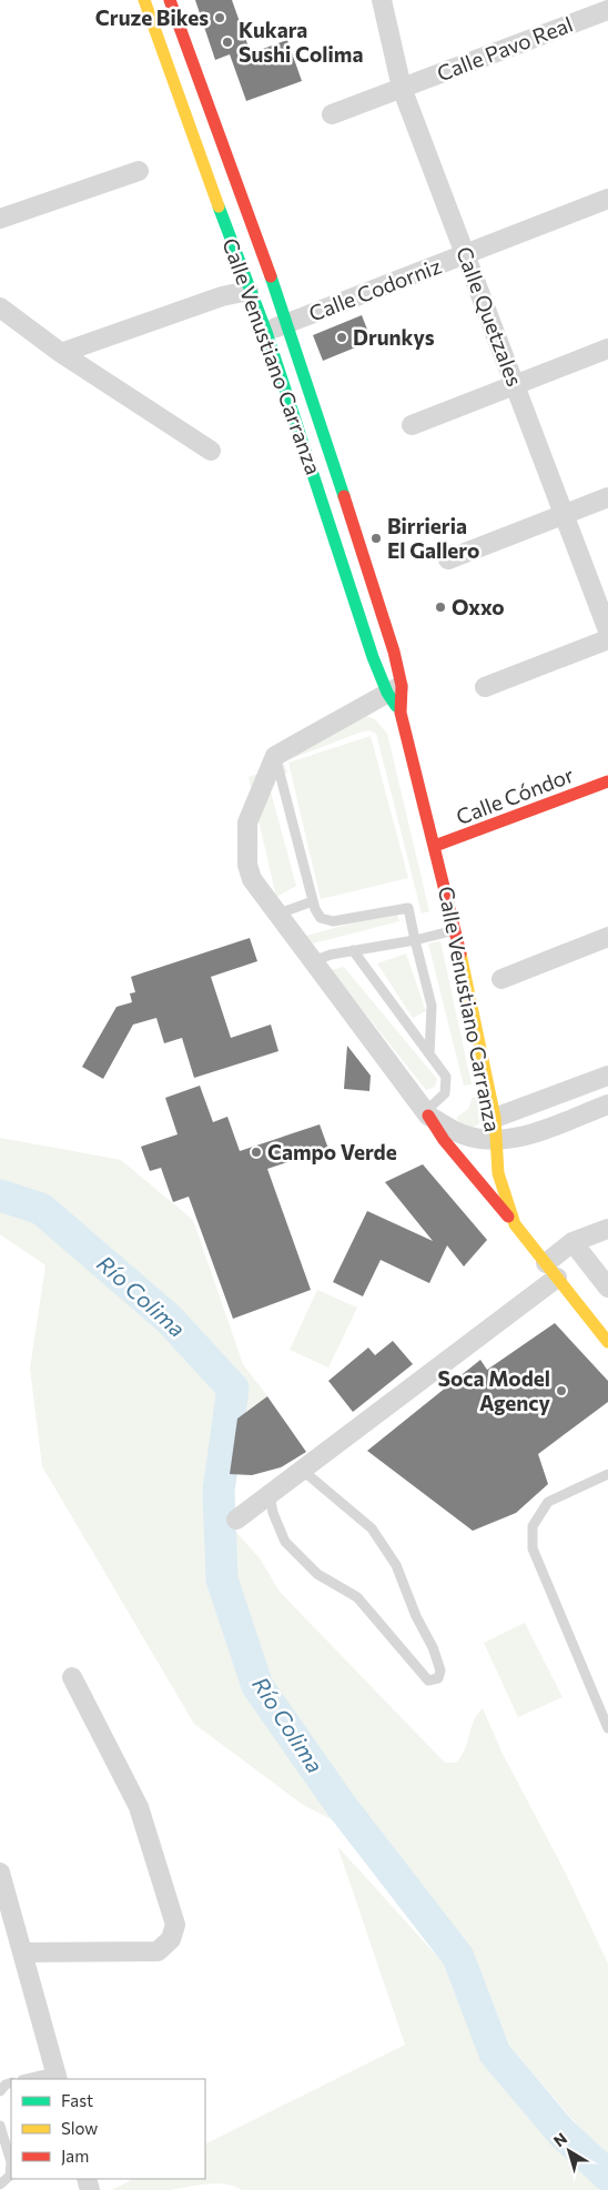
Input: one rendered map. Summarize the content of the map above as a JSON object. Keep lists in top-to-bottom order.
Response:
{
  "streets": {
    "street": [
      "Calle Pavo Real",
      "Calle Codorniz",
      "Calle Quetzales",
      "Calle Venustiano Carranza",
      "Calle Cóndor"
    ]
  },
  "crossings": [
    ["Calle Pavo Real", "Calle Quetzales"],
    ["Calle Codorniz", "Calle Quetzales"],
    ["Calle Codorniz", "Calle Venustiano Carranza"],
    ["Calle Venustiano Carranza", "Calle Cóndor"]
  ],
  "water": ["Río Colima"],
  "places": [
    "Cruze Bikes",
    "Kukara Sushi Colima",
    "Drunkys",
    "Birrieria El Gallero",
    "Oxxo",
    "Campo Verde",
    "Soca Model Agency"
  ],
  "legend": ["Fast", "Slow", "Jam"],
  "north": "top left"
}
